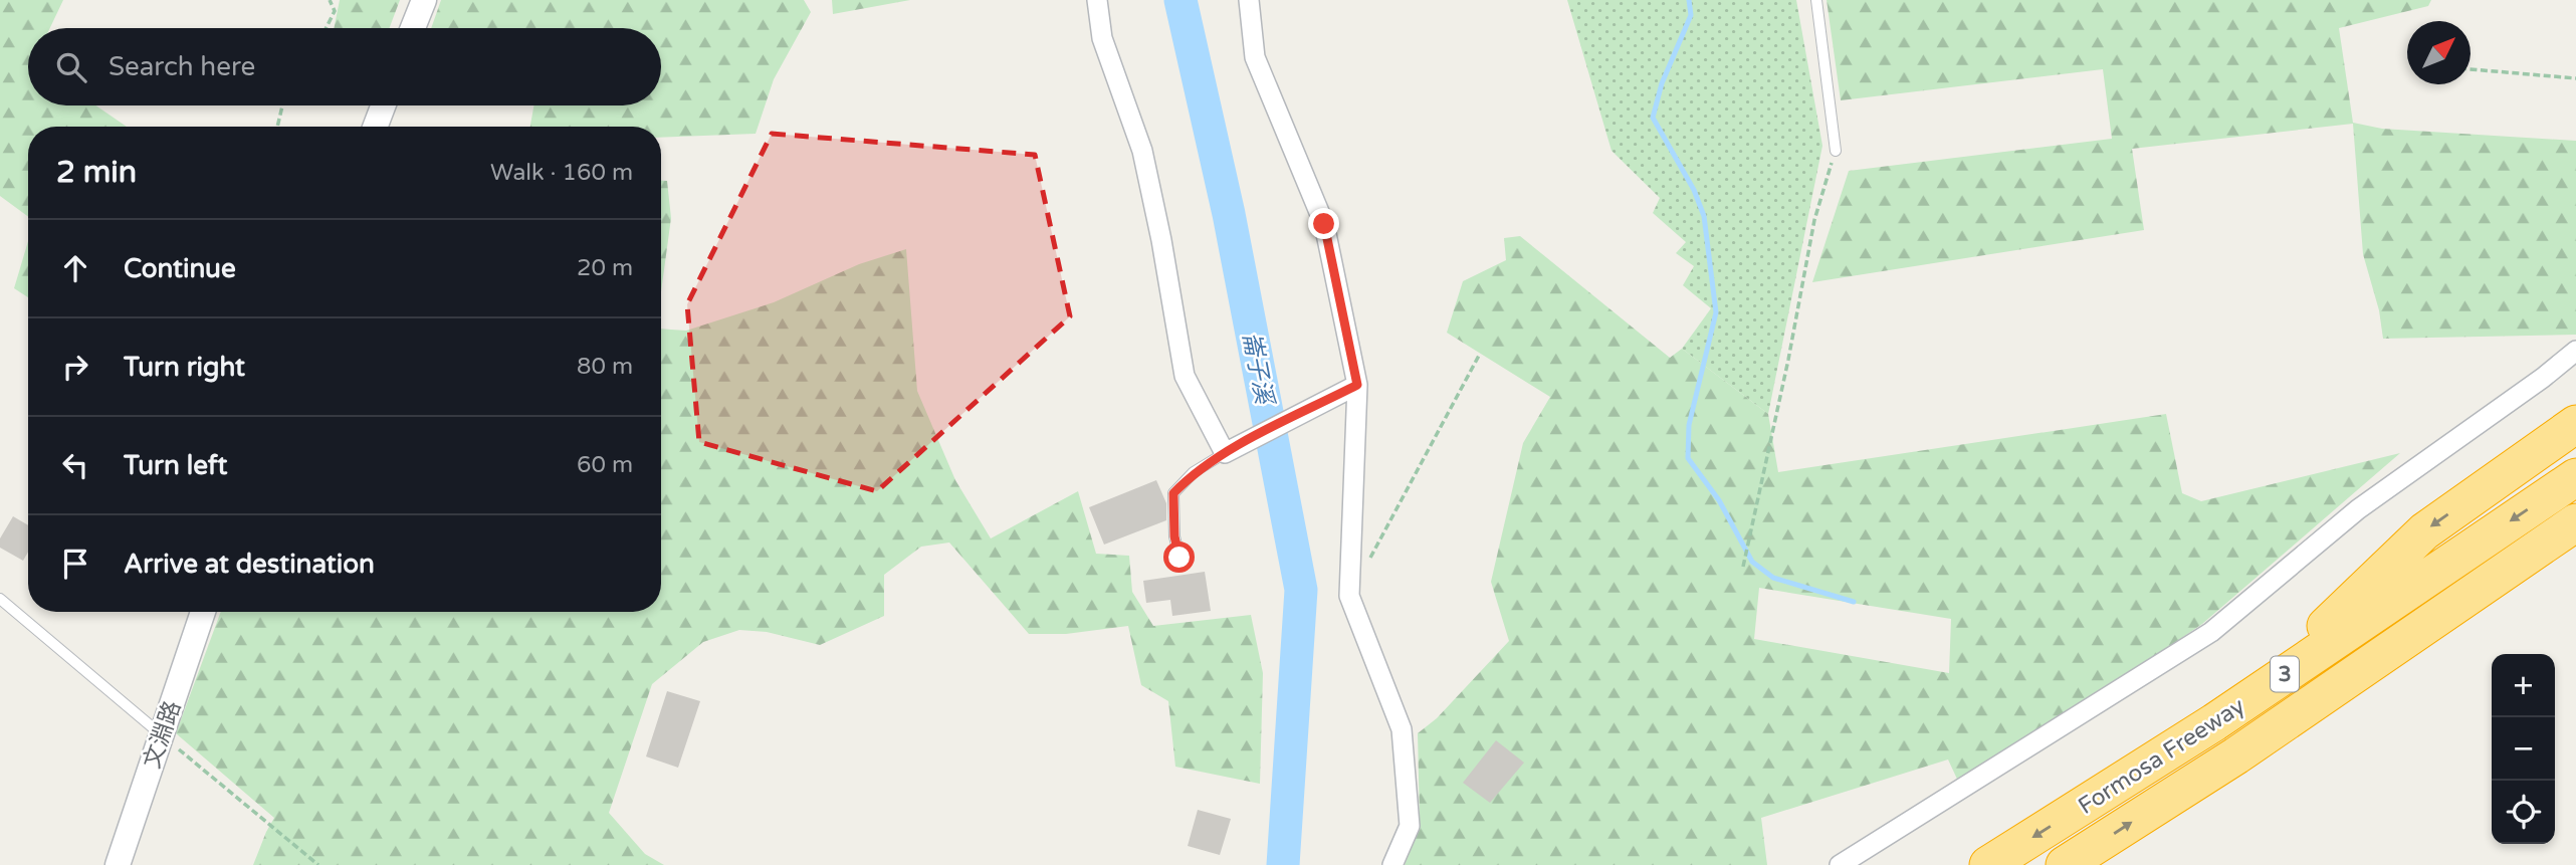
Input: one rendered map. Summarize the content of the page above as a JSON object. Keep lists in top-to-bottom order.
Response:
{
  "streets": {
    "highway": ["3", "Formosa Freeway"],
    "street": ["文淵路"]
  },
  "water": ["崙子溪"],
  "north": "top right",
  "page": {
    "search": "Search here",
    "heading": ["2 min", "Walk · 160 m"],
    "list": [
      ["Continue", "20 m"],
      ["Turn right", "80 m"],
      ["Turn left", "60 m"],
      "Arrive at destination"
    ],
    "map_buttons": ["+", "−"]
  }
}
